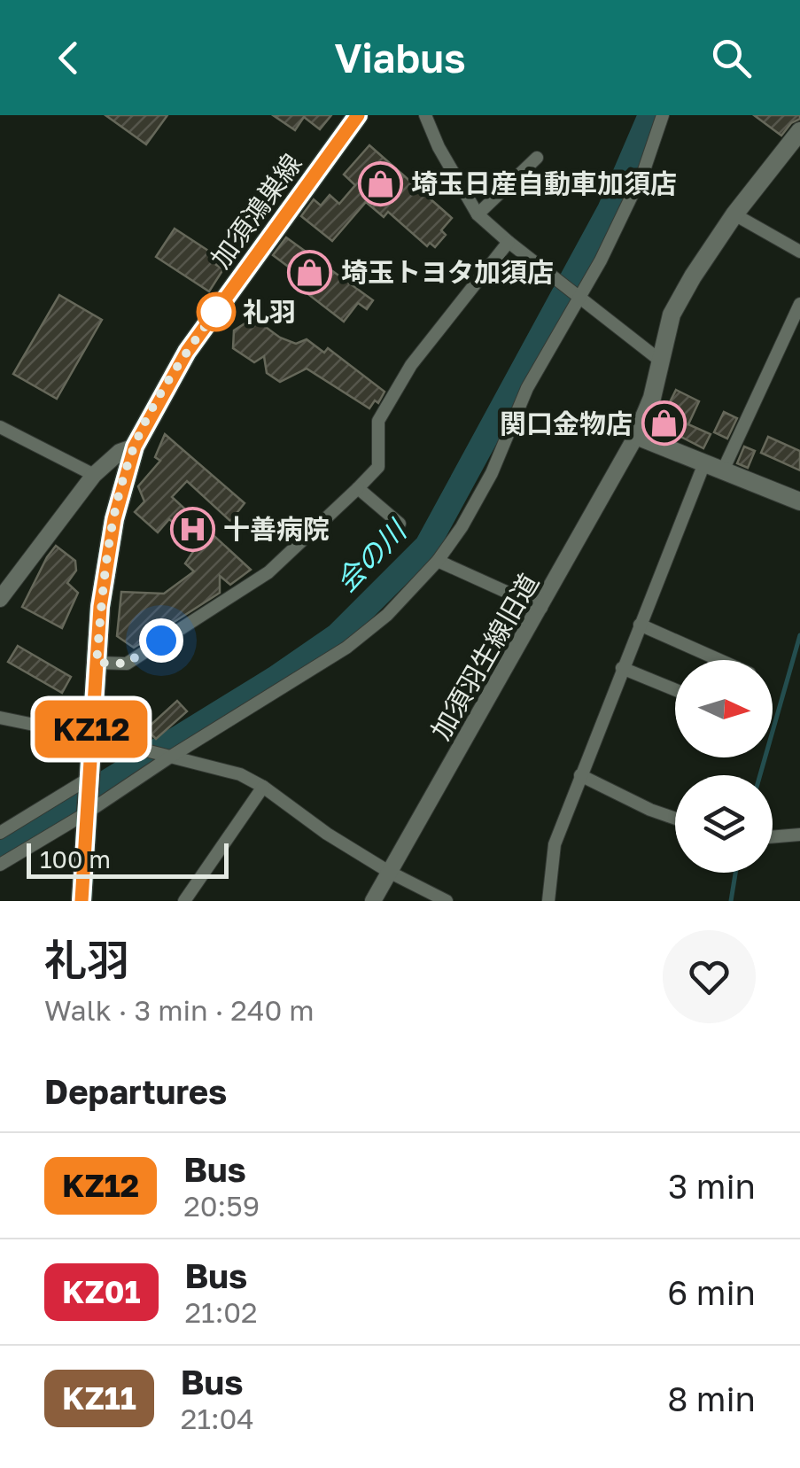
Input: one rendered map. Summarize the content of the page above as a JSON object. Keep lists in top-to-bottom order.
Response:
{
  "streets": {
    "main road": ["加須鴻巣線"],
    "street": ["加須羽生線旧道"]
  },
  "water": ["会の川"],
  "places": {
    "shop": ["埼玉日産自動車加須店", "埼玉トヨタ加須店", "関口金物店"],
    "other": ["礼羽"],
    "hospital": ["十善病院"]
  },
  "lines": ["bus line KZ12"],
  "scale_bar": "100 m",
  "north": "right",
  "page": {
    "header": "Viabus",
    "on_map": "KZ12",
    "scale": "100 m",
    "heading": [
      ["礼羽", "Walk · 3 min · 240 m"],
      "Departures"
    ],
    "list": [
      {
        "mark": "KZ12",
        "name": "Bus",
        "note": "20:59",
        "value": "3 min"
      },
      {
        "mark": "KZ01",
        "name": "Bus",
        "note": "21:02",
        "value": "6 min"
      },
      {
        "mark": "KZ11",
        "name": "Bus",
        "note": "21:04",
        "value": "8 min"
      }
    ]
  }
}
